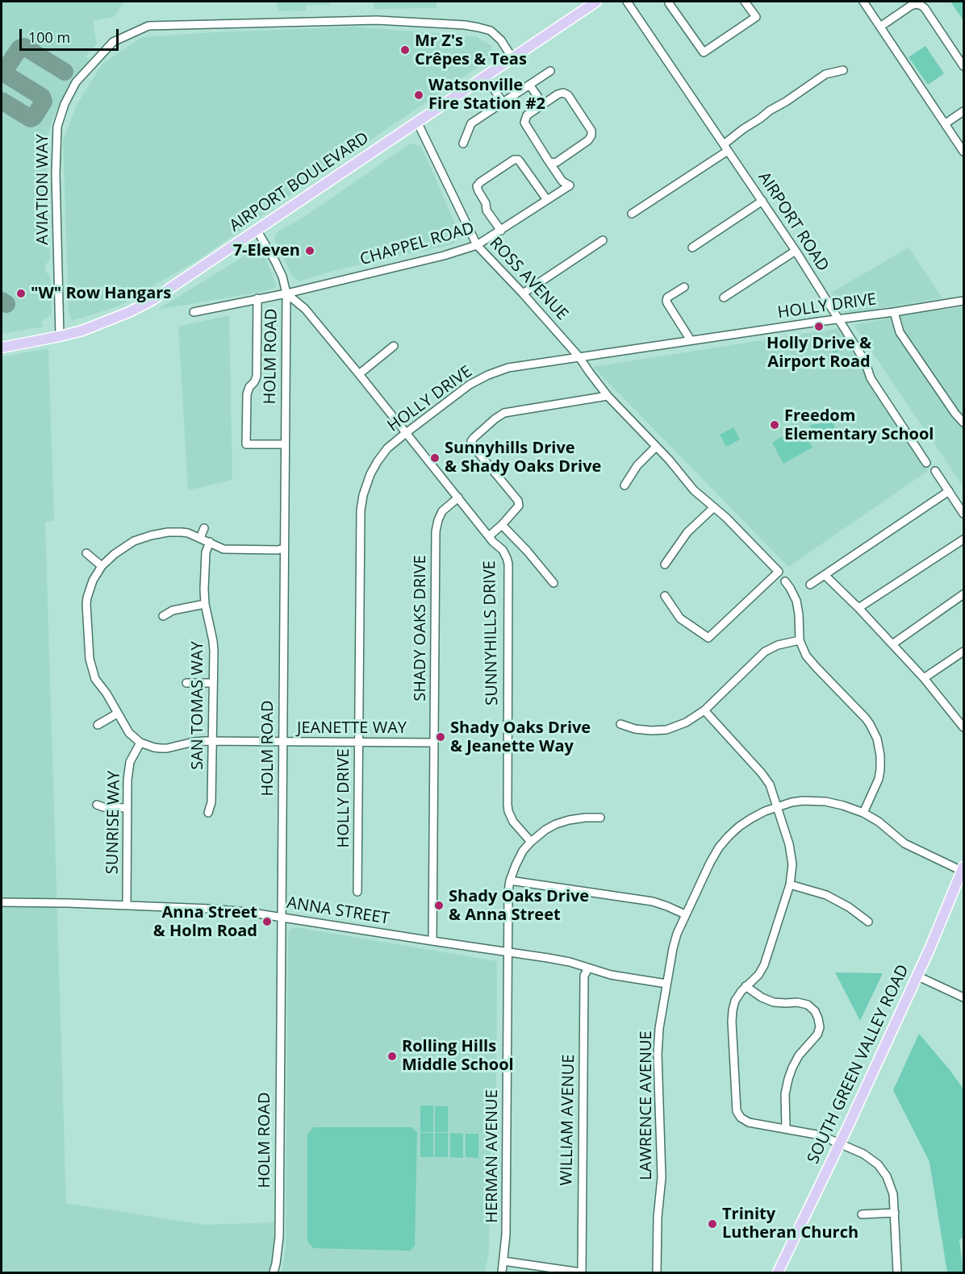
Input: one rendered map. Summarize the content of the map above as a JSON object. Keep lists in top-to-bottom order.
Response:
{
  "streets": {
    "main road": ["AIRPORT BOULEVARD", "SOUTH GREEN VALLEY ROAD"],
    "street": [
      "AVIATION WAY",
      "AIRPORT ROAD",
      "CHAPPEL ROAD",
      "ROSS AVENUE",
      "HOLLY DRIVE",
      "HOLM ROAD",
      "SHADY OAKS DRIVE",
      "SUNNYHILLS DRIVE",
      "SAN TOMAS WAY",
      "JEANETTE WAY",
      "SUNRISE WAY",
      "ANNA STREET",
      "LAWRENCE AVENUE",
      "WILLIAM AVENUE",
      "HERMAN AVENUE"
    ]
  },
  "crossings": [
    ["AIRPORT BOULEVARD", "AVIATION WAY"],
    ["AIRPORT BOULEVARD", "ROSS AVENUE"],
    ["AIRPORT BOULEVARD", "HOLM ROAD"],
    ["AIRPORT ROAD", "HOLLY DRIVE"],
    ["CHAPPEL ROAD", "ROSS AVENUE"],
    ["CHAPPEL ROAD", "HOLM ROAD"],
    ["CHAPPEL ROAD", "SUNNYHILLS DRIVE"],
    ["ROSS AVENUE", "HOLLY DRIVE"],
    ["HOLLY DRIVE", "SUNNYHILLS DRIVE"],
    ["HOLLY DRIVE", "JEANETTE WAY"],
    ["HOLM ROAD", "SUNNYHILLS DRIVE"],
    ["HOLM ROAD", "JEANETTE WAY"],
    ["HOLM ROAD", "ANNA STREET"],
    ["SHADY OAKS DRIVE", "SUNNYHILLS DRIVE"],
    ["SHADY OAKS DRIVE", "JEANETTE WAY"],
    ["SHADY OAKS DRIVE", "ANNA STREET"],
    ["SUNNYHILLS DRIVE", "HERMAN AVENUE"],
    ["SAN TOMAS WAY", "JEANETTE WAY"],
    ["JEANETTE WAY", "SUNRISE WAY"],
    ["SUNRISE WAY", "ANNA STREET"],
    ["ANNA STREET", "LAWRENCE AVENUE"],
    ["ANNA STREET", "WILLIAM AVENUE"],
    ["ANNA STREET", "HERMAN AVENUE"],
    ["SOUTH GREEN VALLEY ROAD", "LAWRENCE AVENUE"]
  ],
  "places": [
    "Mr Z's Crêpes & Teas",
    "Watsonville Fire Station #2",
    "7-Eleven",
    "\"W\" Row Hangars",
    "Holly Drive & Airport Road",
    "Freedom Elementary School",
    "Sunnyhills Drive & Shady Oaks Drive",
    "Shady Oaks Drive & Jeanette Way",
    "Shady Oaks Drive & Anna Street",
    "Anna Street & Holm Road",
    "Rolling Hills Middle School",
    "Trinity Lutheran Church"
  ],
  "scale_bar": "100 m"
}
